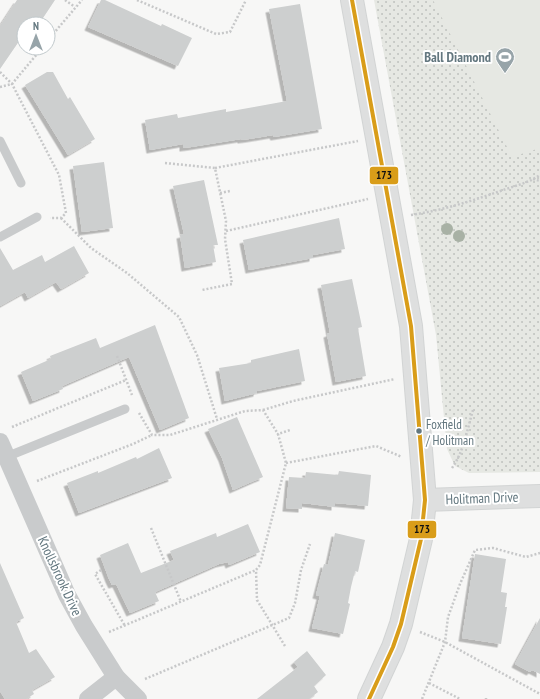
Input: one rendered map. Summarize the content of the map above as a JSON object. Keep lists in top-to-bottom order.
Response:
{
  "streets": {
    "street": ["Holitman Drive", "Knollsbrook Drive"]
  },
  "places": {
    "sports": ["Ball Diamond"],
    "other": ["Foxfield / Holitman"]
  },
  "lines": ["transit line 173"],
  "north": "top"
}
